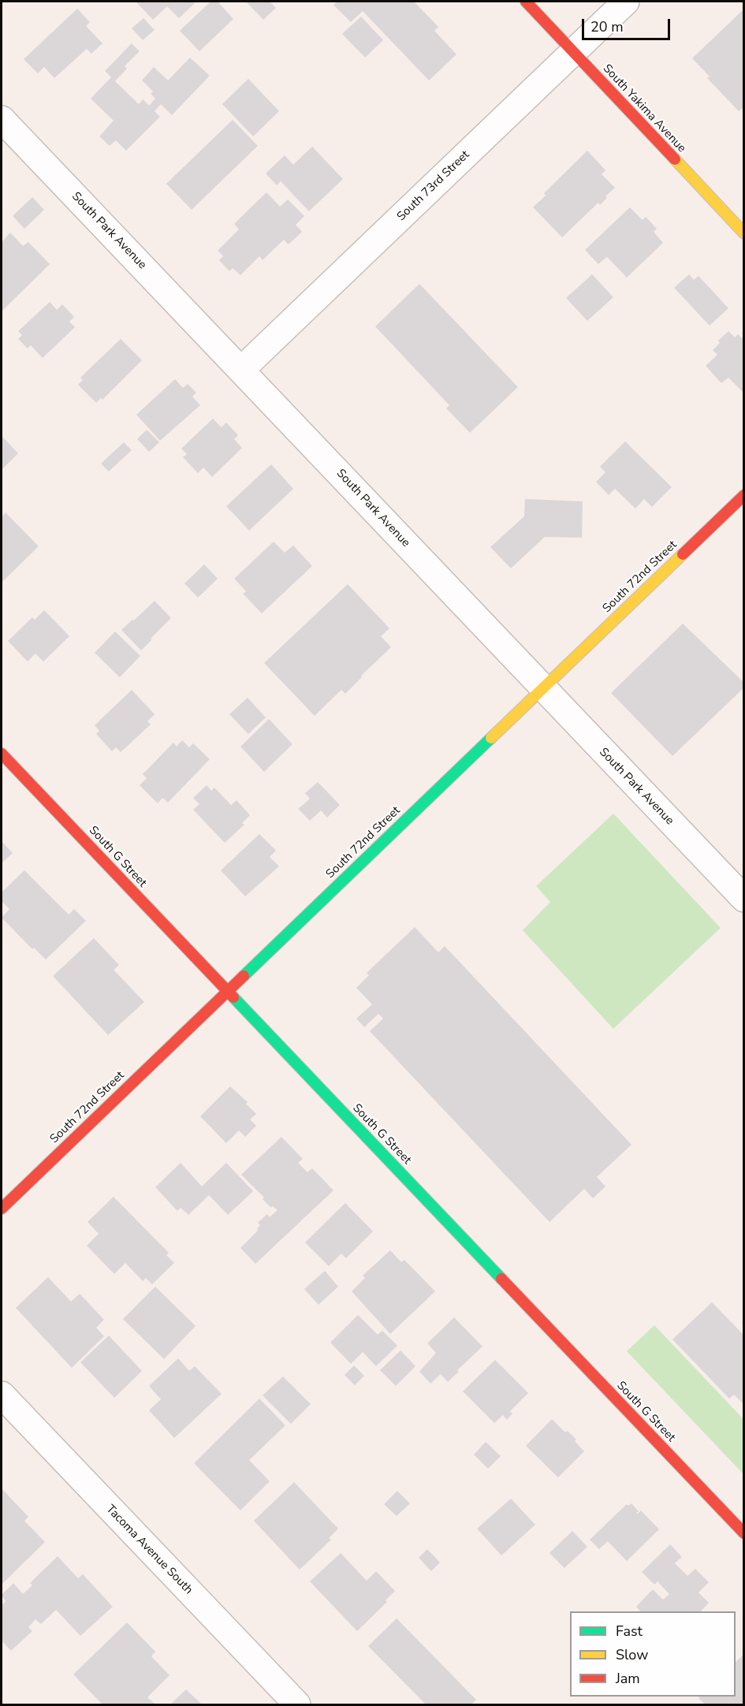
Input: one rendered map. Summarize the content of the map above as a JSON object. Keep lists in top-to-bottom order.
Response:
{
  "streets": {
    "main road": ["South Yakima Avenue", "South 72nd Street", "South G Street"],
    "street": ["South 73rd Street", "South Park Avenue", "Tacoma Avenue South"]
  },
  "crossings": [
    ["South Yakima Avenue", "South 73rd Street"],
    ["South 73rd Street", "South Park Avenue"],
    ["South Park Avenue", "South 72nd Street"],
    ["South 72nd Street", "South G Street"]
  ],
  "legend": ["Fast", "Slow", "Jam"],
  "scale_bar": "20 m"
}
